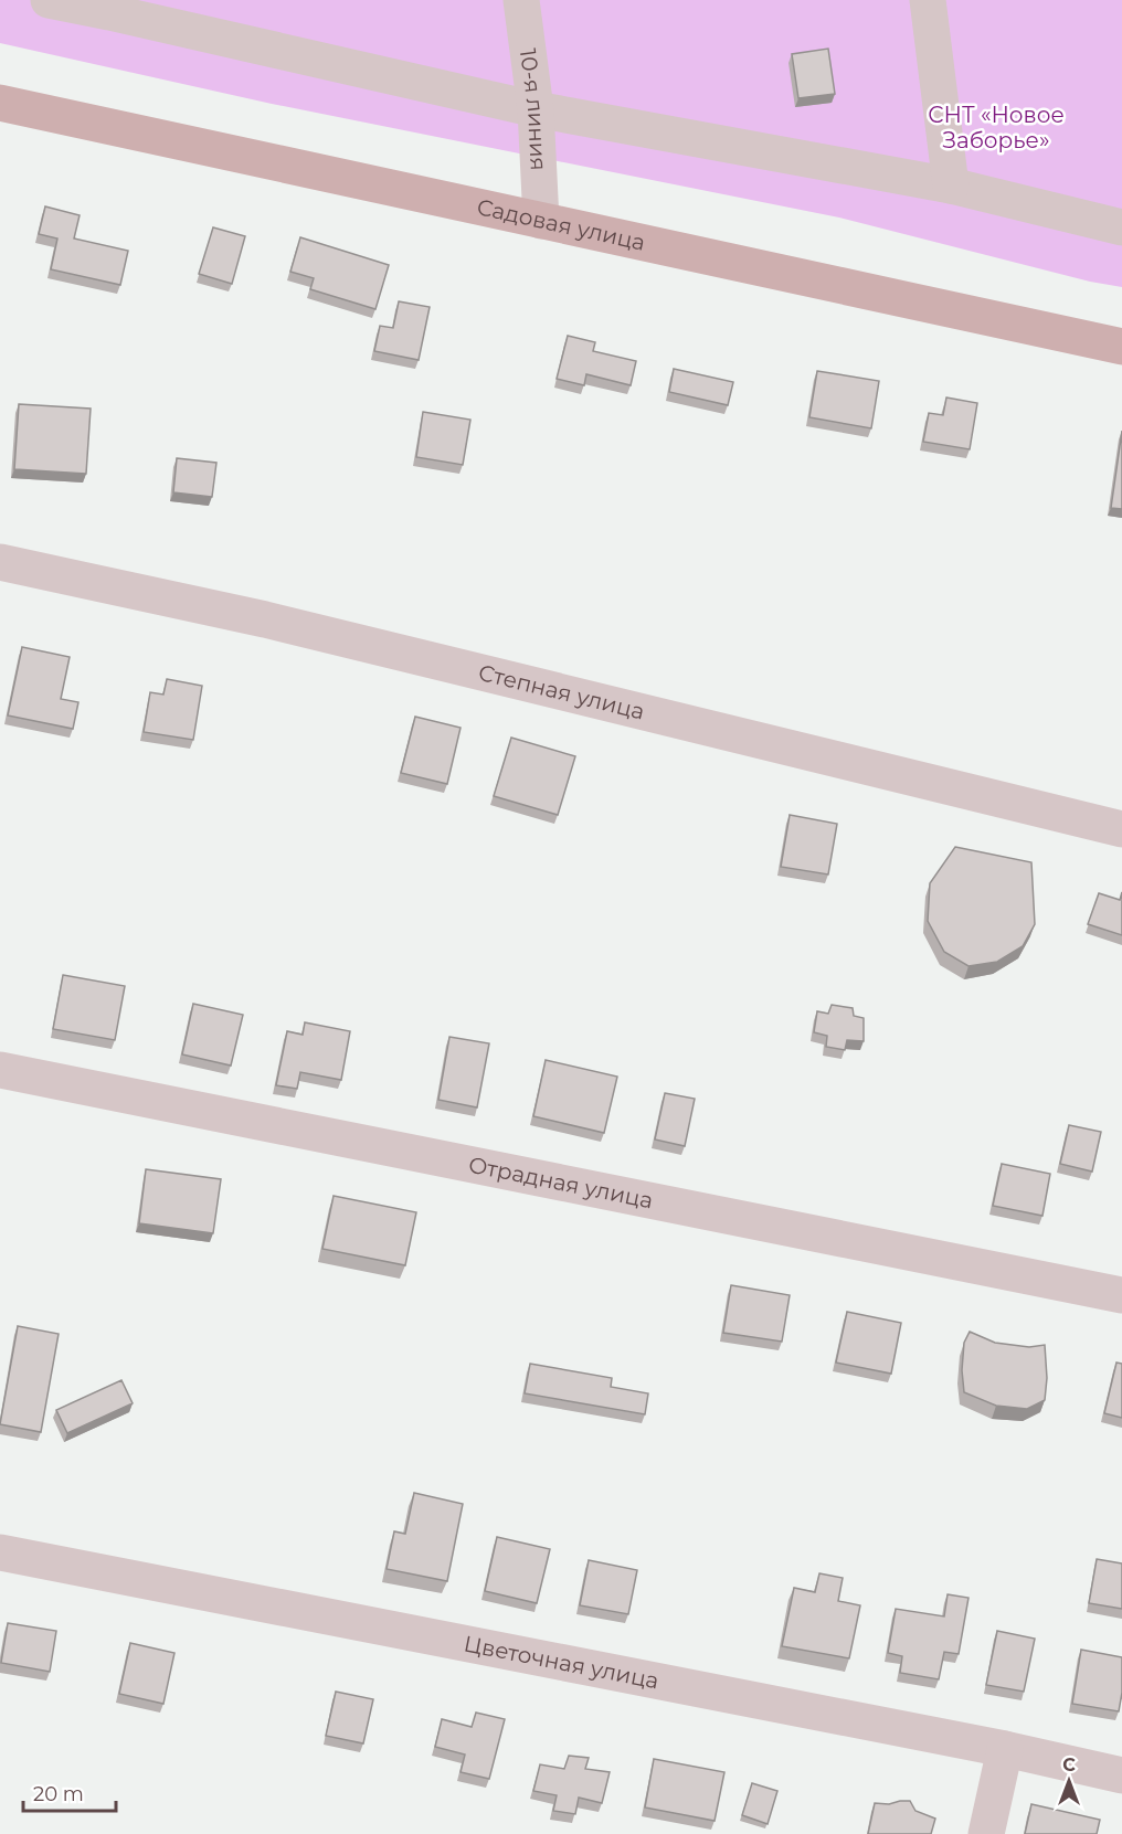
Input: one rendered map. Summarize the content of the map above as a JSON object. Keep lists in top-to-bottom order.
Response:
{
  "streets": {
    "main road": ["Садовая улица"],
    "street": [
      "10-я линия",
      "Степная улица",
      "Отрадная улица",
      "Цветочная улица"
    ]
  },
  "crossings": [
    ["10-я линия", "Садовая улица"]
  ],
  "parks": ["СНТ «Новое Заборье»"],
  "scale_bar": "20 m",
  "north": "top"
}
